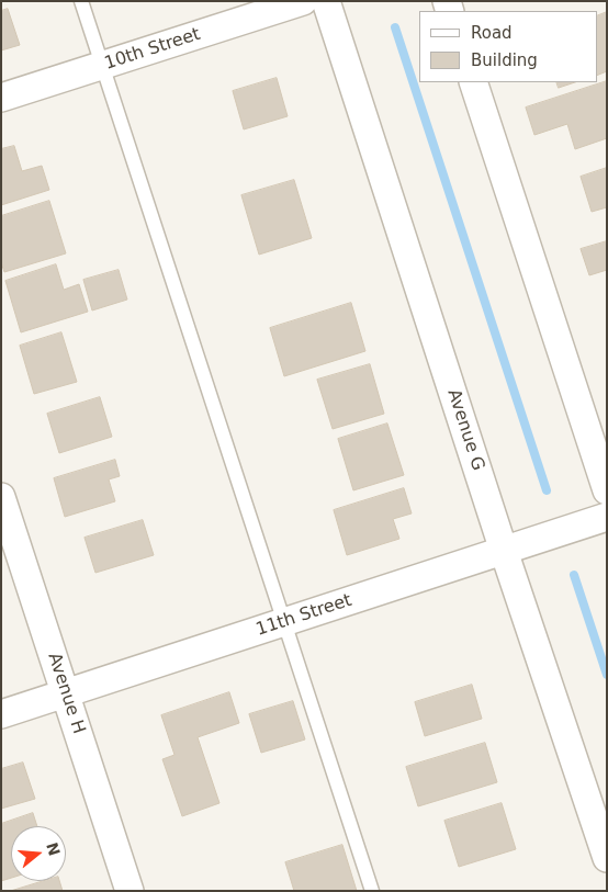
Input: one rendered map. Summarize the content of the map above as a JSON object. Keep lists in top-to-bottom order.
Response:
{
  "streets": {
    "street": [
      "10th Street",
      "Avenue G",
      "11th Street",
      "Avenue H"
    ]
  },
  "crossings": [
    ["Avenue G", "11th Street"],
    ["11th Street", "Avenue H"]
  ],
  "legend": ["Road", "Building"],
  "north": "right"
}
